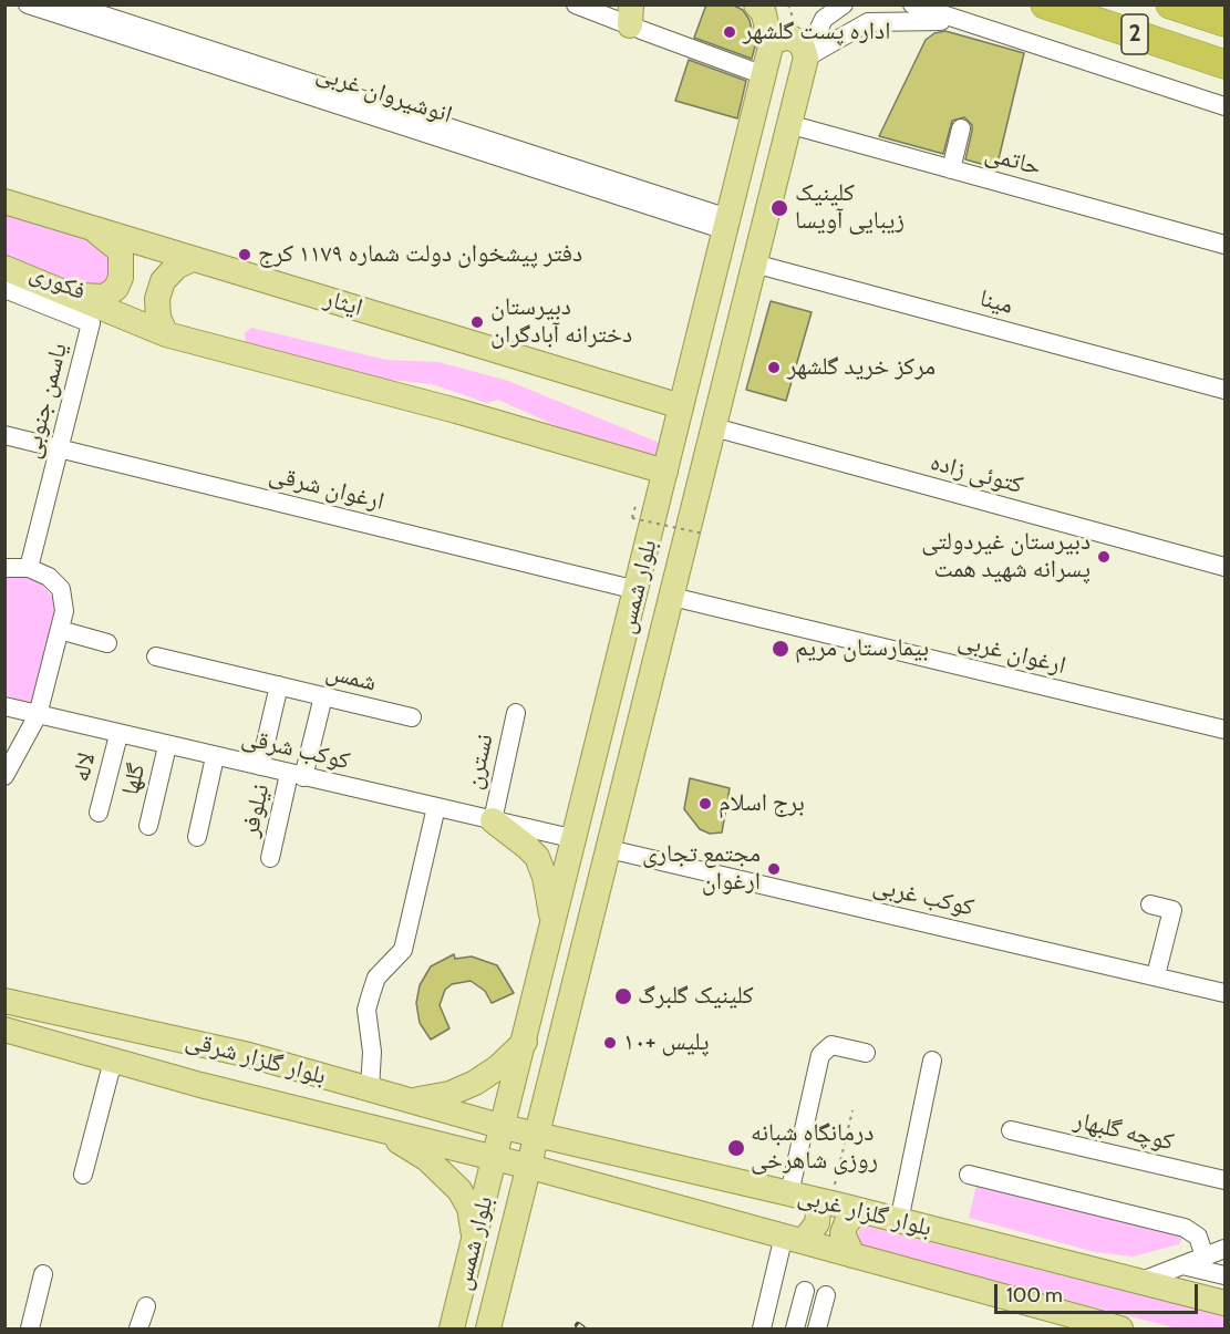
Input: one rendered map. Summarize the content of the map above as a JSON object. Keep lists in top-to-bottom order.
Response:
{
  "streets": {
    "highway": ["2"],
    "main road": [
      "ایثار",
      "بلوار شمس",
      "بلوار گلزار شرقی",
      "بلوار گلزار غربی"
    ],
    "street": [
      "انوشیروان غربی",
      "حاتمی",
      "فکوری",
      "مینا",
      "یاسمن جنوبی",
      "کتوئی زاده",
      "ارغوان شرقی",
      "ارغوان غربی",
      "شمس",
      "کوکب شرقی",
      "نسترن",
      "لاله",
      "گلها",
      "نیلوفر",
      "کوکب غربی",
      "کوچه گلبهار"
    ]
  },
  "crossings": [
    ["انوشیروان غربی", "بلوار شمس"],
    ["حاتمی", "بلوار شمس"],
    ["فکوری", "یاسمن جنوبی"],
    ["مینا", "بلوار شمس"],
    ["ایثار", "بلوار شمس"],
    ["یاسمن جنوبی", "ارغوان شرقی"],
    ["کتوئی زاده", "بلوار شمس"],
    ["ارغوان شرقی", "بلوار شمس"],
    ["بلوار شمس", "ارغوان غربی"],
    ["بلوار شمس", "کوکب شرقی"],
    ["بلوار شمس", "کوکب غربی"],
    ["بلوار شمس", "بلوار گلزار شرقی"],
    ["بلوار شمس", "بلوار گلزار غربی"],
    ["شمس", "نیلوفر"],
    ["کوکب شرقی", "نسترن"],
    ["کوکب شرقی", "لاله"],
    ["کوکب شرقی", "گلها"],
    ["کوکب شرقی", "نیلوفر"],
    ["بلوار گلزار شرقی", "بلوار گلزار غربی"]
  ],
  "places": [
    "اداره پست گلشهر",
    "کلینیک زیبایی آویسا",
    "دفتر پیشخوان دولت شماره ۱۱۷۹ کرج",
    "دبيرستان دخترانه آبادگران",
    "مرکز خرید گلشهر",
    "دبیرستان غیردولتی پسرانه شهید همت",
    "بیمارستان مریم",
    "برج اسلام",
    "مجتمع تجاری ارغوان",
    "کلینیک گلبرگ",
    "پلیس +۱۰",
    "درمانگاه شبانه روزی شاهرخی"
  ],
  "scale_bar": "100 m"
}
